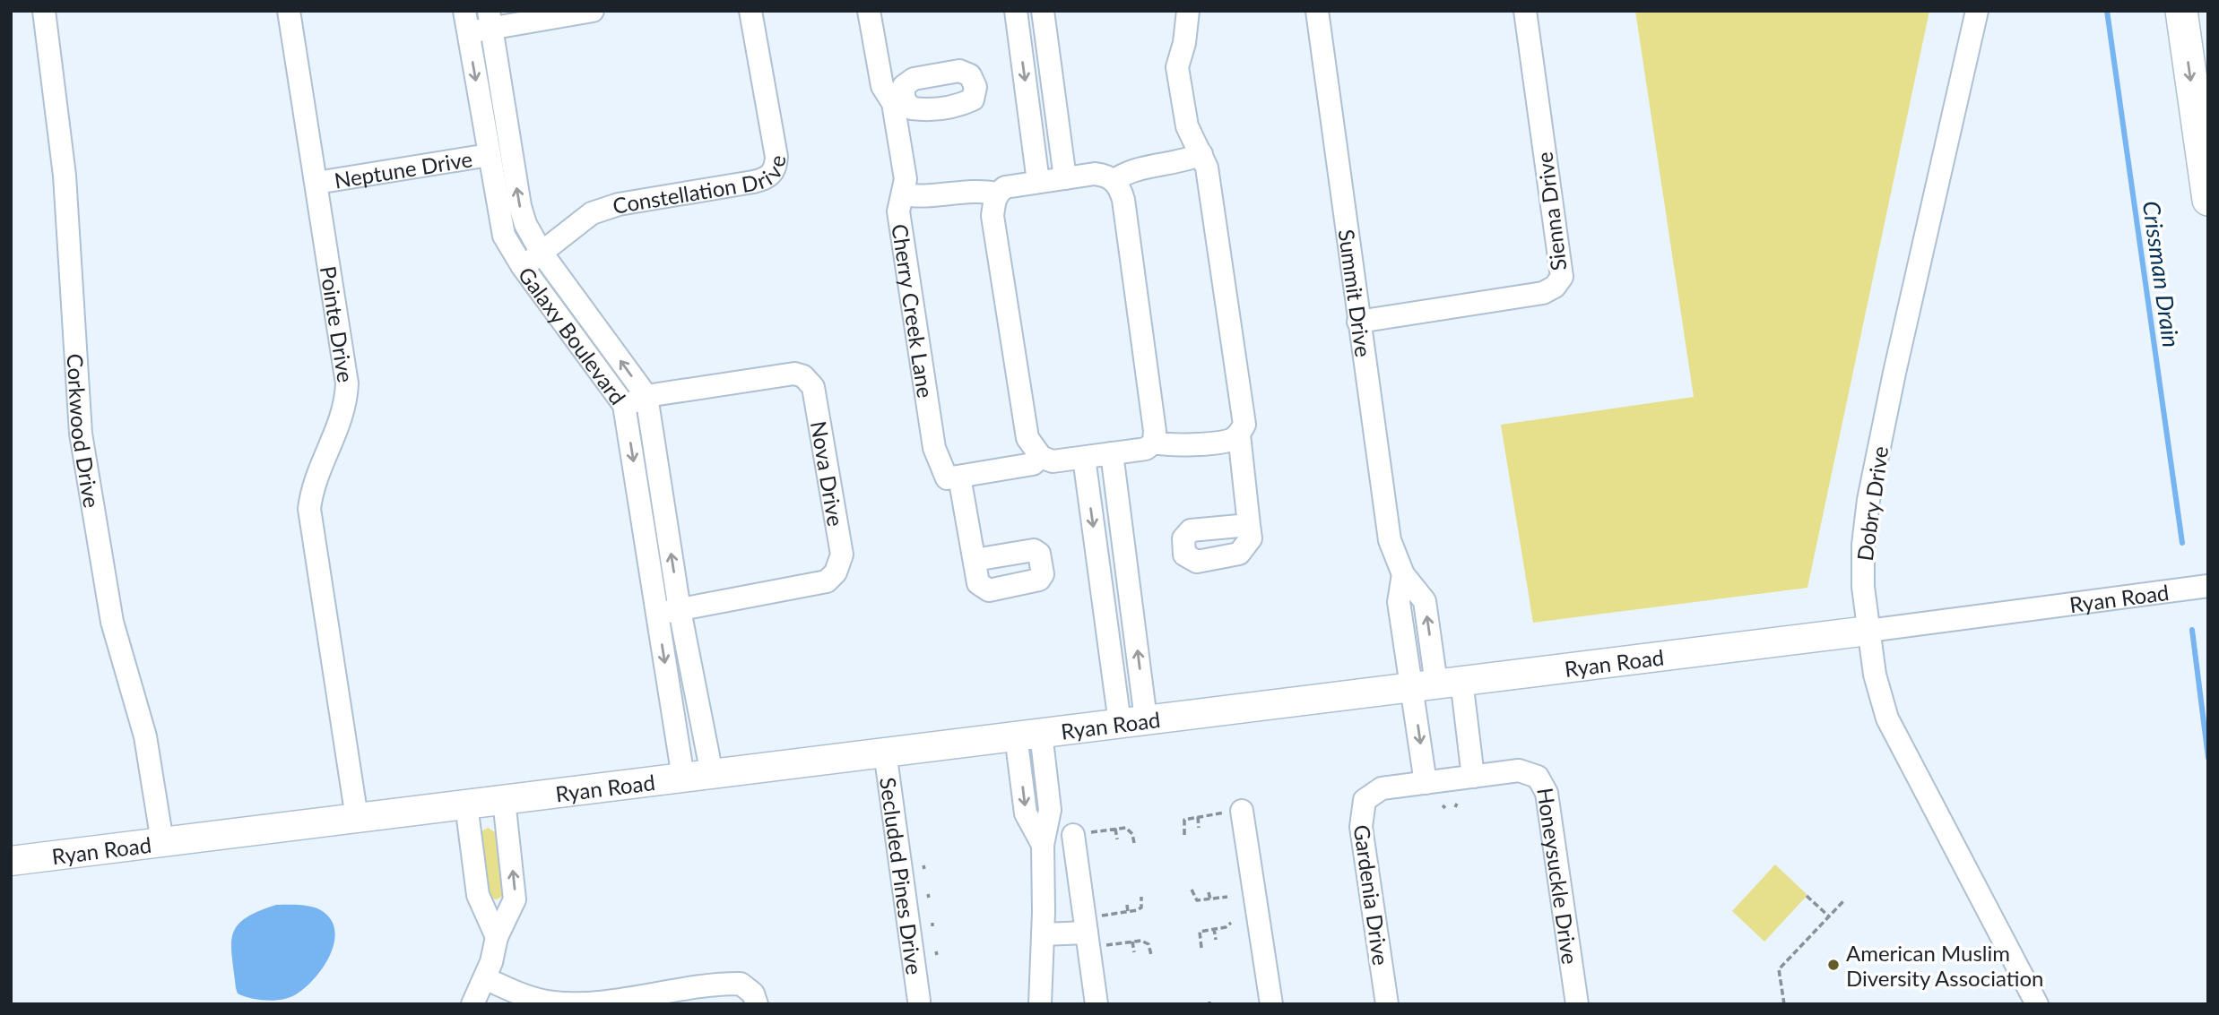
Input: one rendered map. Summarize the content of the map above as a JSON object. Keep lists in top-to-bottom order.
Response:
{
  "streets": {
    "main road": ["Ryan Road"],
    "street": [
      "Neptune Drive",
      "Constellation Drive",
      "Sienna Drive",
      "Summit Drive",
      "Cherry Creek Lane",
      "Pointe Drive",
      "Galaxy Boulevard",
      "Corkwood Drive",
      "Nova Drive",
      "Dobry Drive",
      "Secluded Pines Drive",
      "Honeysuckle Drive",
      "Gardenia Drive"
    ]
  },
  "crossings": [
    ["Neptune Drive", "Pointe Drive"],
    ["Neptune Drive", "Galaxy Boulevard"],
    ["Constellation Drive", "Galaxy Boulevard"],
    ["Sienna Drive", "Summit Drive"],
    ["Summit Drive", "Ryan Road"],
    ["Pointe Drive", "Ryan Road"],
    ["Galaxy Boulevard", "Nova Drive"],
    ["Galaxy Boulevard", "Ryan Road"],
    ["Corkwood Drive", "Ryan Road"],
    ["Dobry Drive", "Ryan Road"],
    ["Ryan Road", "Secluded Pines Drive"],
    ["Honeysuckle Drive", "Gardenia Drive"]
  ],
  "water": ["Crissman Drain"],
  "places": ["American Muslim Diversity Association"]
}
